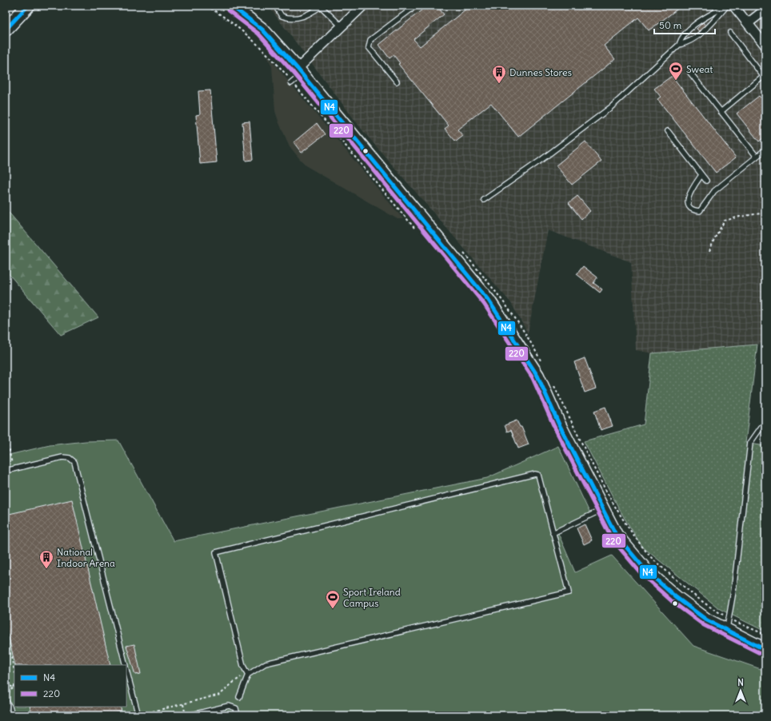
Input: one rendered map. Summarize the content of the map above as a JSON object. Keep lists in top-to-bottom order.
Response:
{
  "places": {
    "sports": ["Sweat", "Sport Ireland Campus"],
    "building": ["Dunnes Stores", "National Indoor Arena"]
  },
  "lines": ["transit line N4", "transit line 220"],
  "legend": ["N4", "220"],
  "scale_bar": "50 m",
  "north": "top"
}
